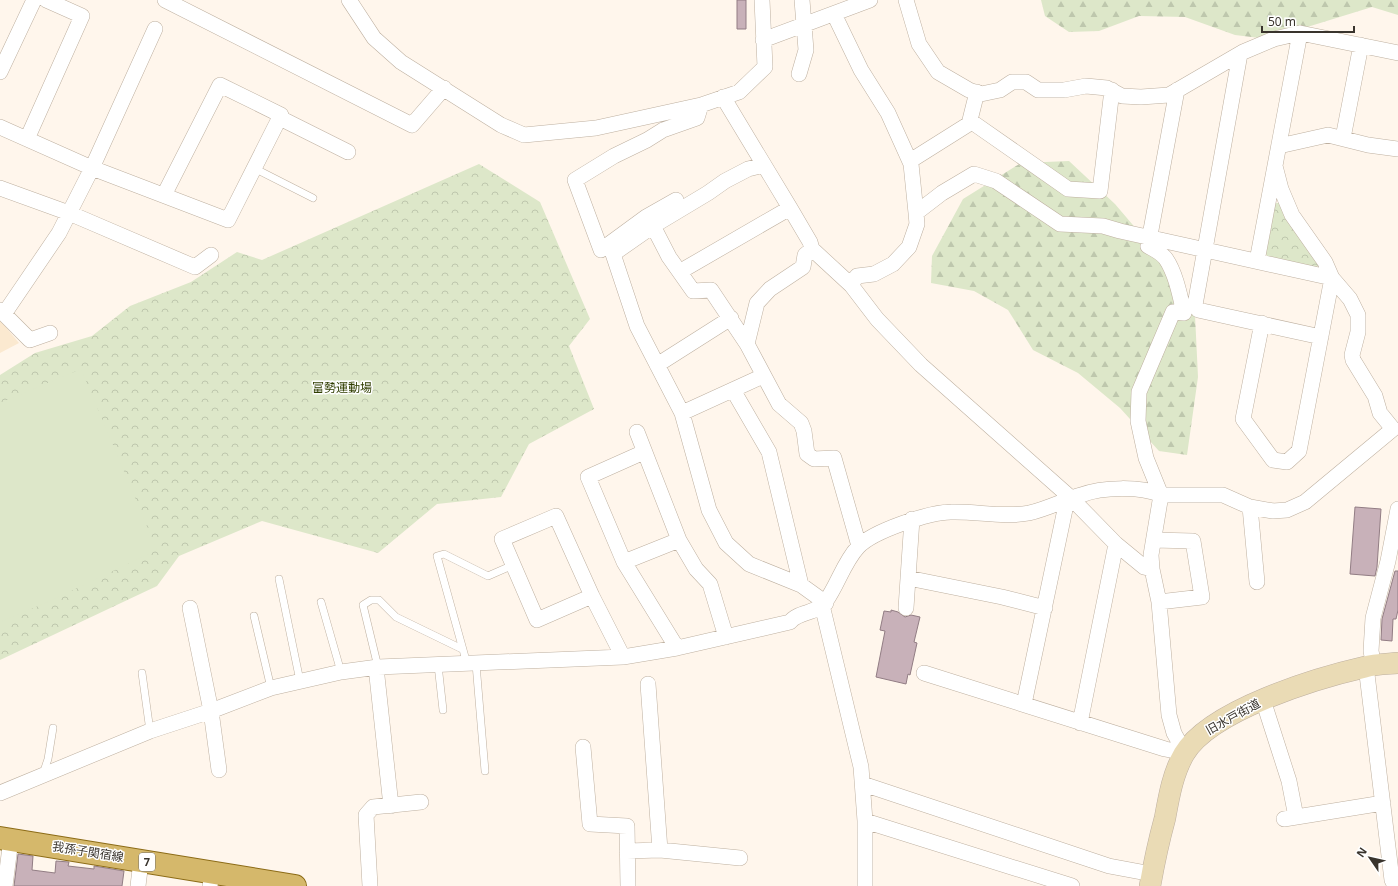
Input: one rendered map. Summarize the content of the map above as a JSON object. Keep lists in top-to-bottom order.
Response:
{
  "streets": {
    "main road": ["我孫子関宿線", "7"],
    "street": ["旧水戸街道"]
  },
  "parks": ["富勢運動場"],
  "scale_bar": "50 m",
  "north": "top left"
}
